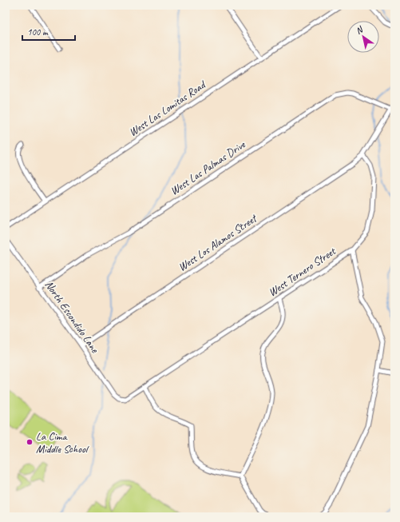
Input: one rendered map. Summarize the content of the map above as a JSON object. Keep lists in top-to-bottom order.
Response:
{
  "streets": {
    "street": [
      "West Las Lomitas Road",
      "West Las Palmas Drive",
      "West Los Alamos Street",
      "West Ternero Street",
      "North Escondido Lane"
    ]
  },
  "crossings": [
    ["West Las Palmas Drive", "North Escondido Lane"],
    ["West Los Alamos Street", "West Ternero Street"],
    ["West Los Alamos Street", "North Escondido Lane"],
    ["West Ternero Street", "North Escondido Lane"]
  ],
  "places": ["La Cima Middle School"],
  "scale_bar": "100 m",
  "north": "top left"
}
